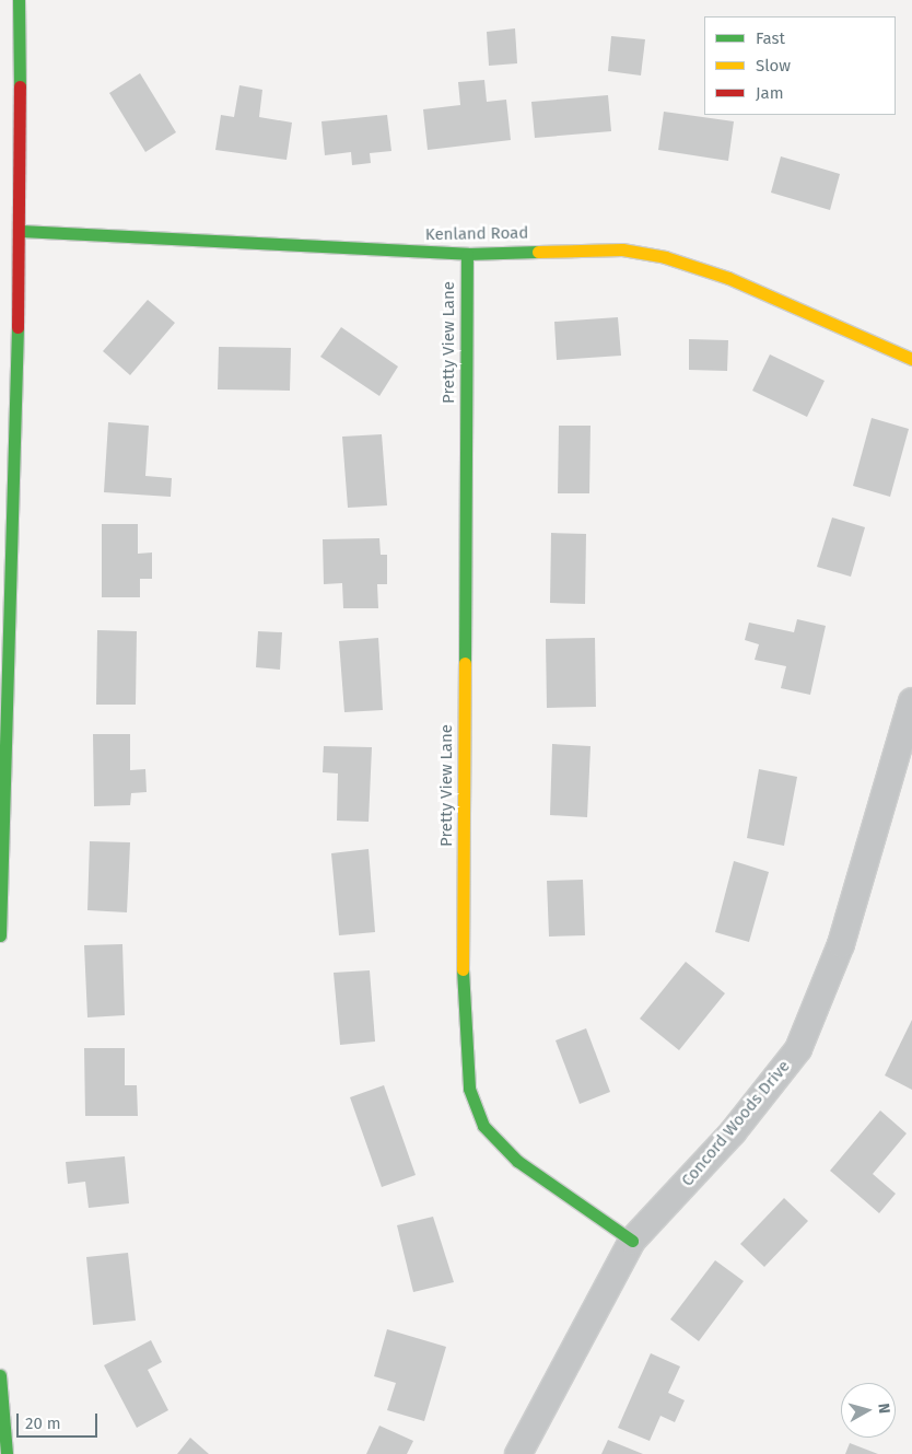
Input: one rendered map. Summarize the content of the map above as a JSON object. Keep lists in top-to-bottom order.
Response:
{
  "streets": {
    "street": ["Kenland Road", "Pretty View Lane", "Concord Woods Drive"]
  },
  "crossings": [
    ["Kenland Road", "Pretty View Lane"],
    ["Pretty View Lane", "Concord Woods Drive"]
  ],
  "legend": ["Fast", "Slow", "Jam"],
  "scale_bar": "20 m",
  "north": "right"
}
